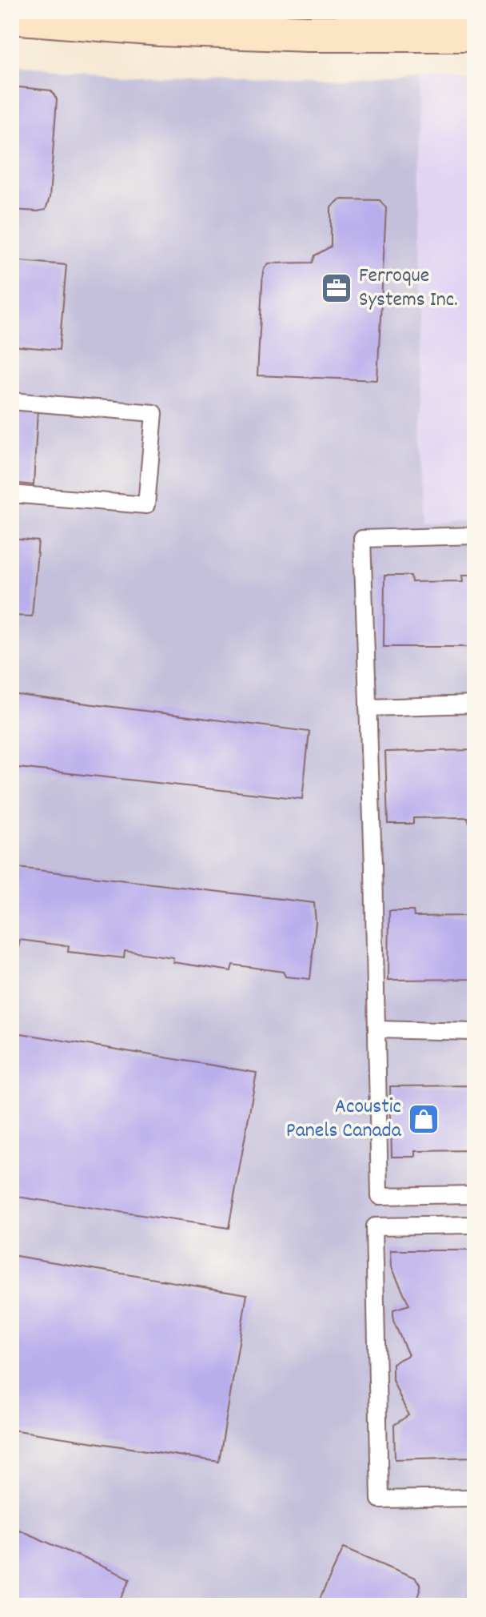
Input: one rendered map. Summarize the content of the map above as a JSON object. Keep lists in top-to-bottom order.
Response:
{
  "places": {
    "office": ["Ferroque Systems Inc."],
    "shop": ["Acoustic Panels Canada"]
  }
}
